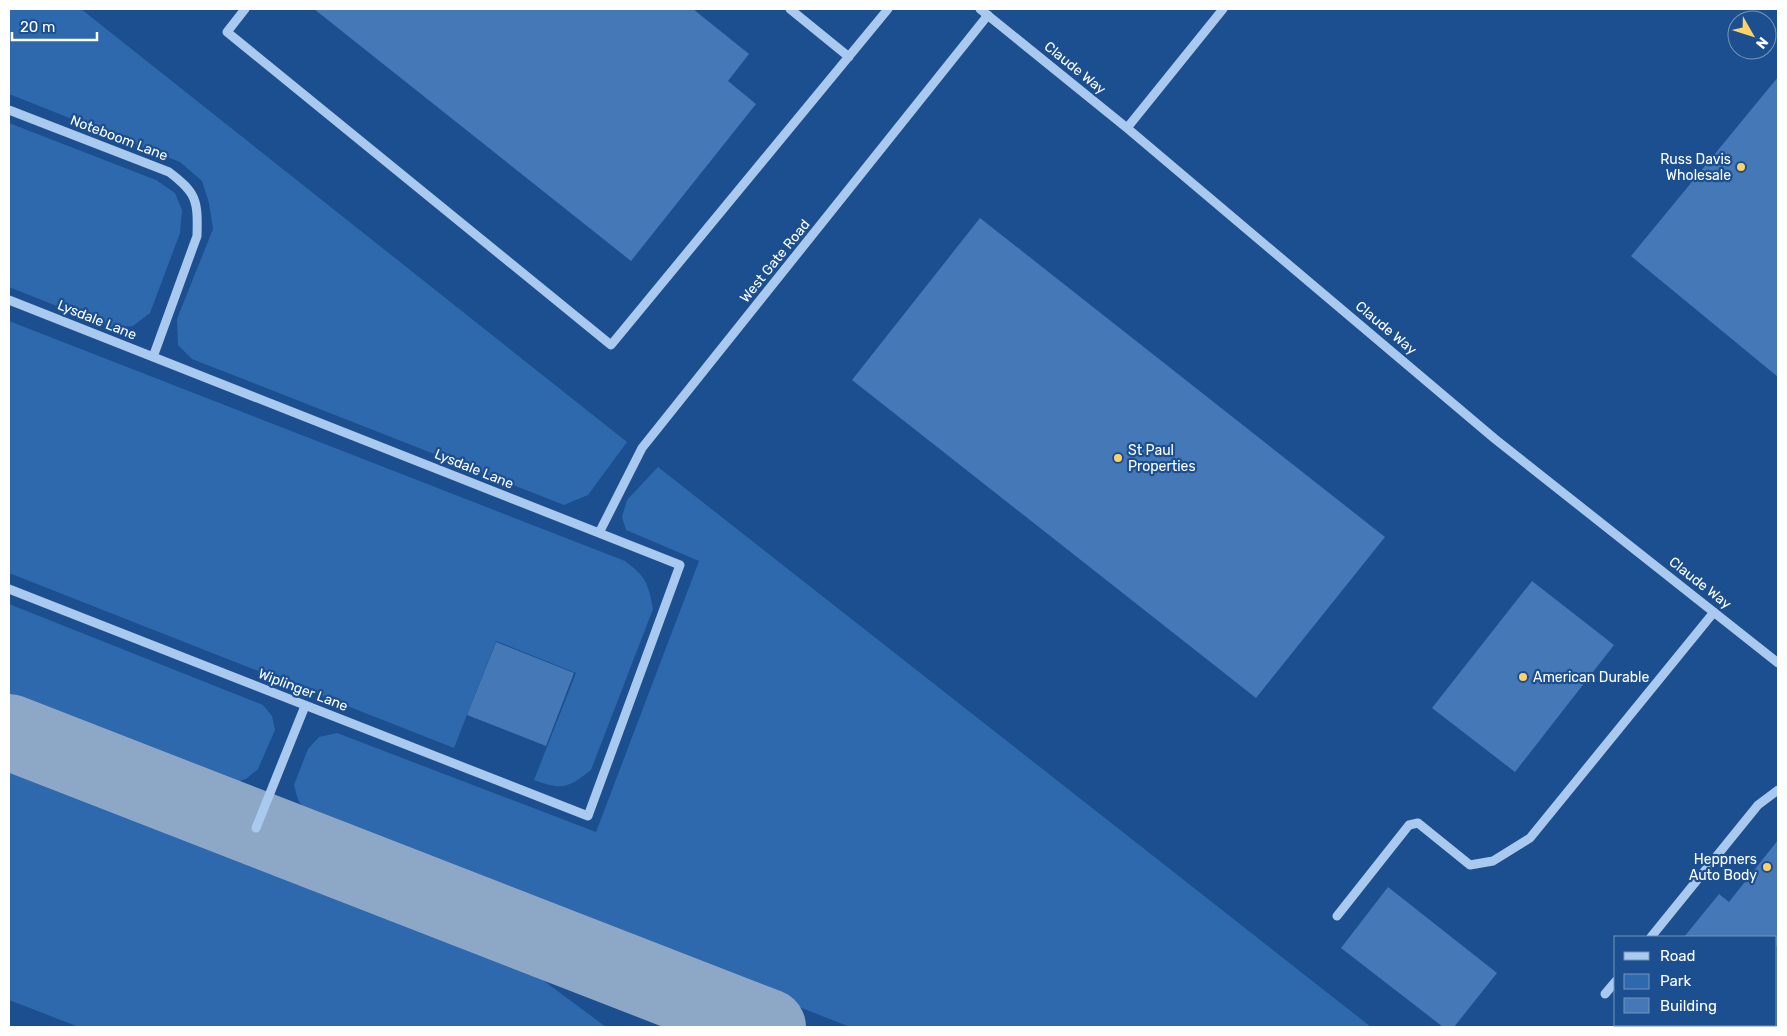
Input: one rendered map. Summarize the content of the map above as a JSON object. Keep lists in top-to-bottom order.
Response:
{
  "streets": {
    "street": [
      "Claude Way",
      "Noteboom Lane",
      "West Gate Road",
      "Lysdale Lane",
      "Wiplinger Lane"
    ]
  },
  "crossings": [
    ["Claude Way", "West Gate Road"],
    ["Noteboom Lane", "Lysdale Lane"],
    ["West Gate Road", "Lysdale Lane"],
    ["Lysdale Lane", "Wiplinger Lane"]
  ],
  "places": [
    "Russ Davis Wholesale",
    "St Paul Properties",
    "American Durable",
    "Heppners Auto Body"
  ],
  "legend": ["Road", "Park", "Building"],
  "scale_bar": "20 m",
  "north": "bottom right"
}
